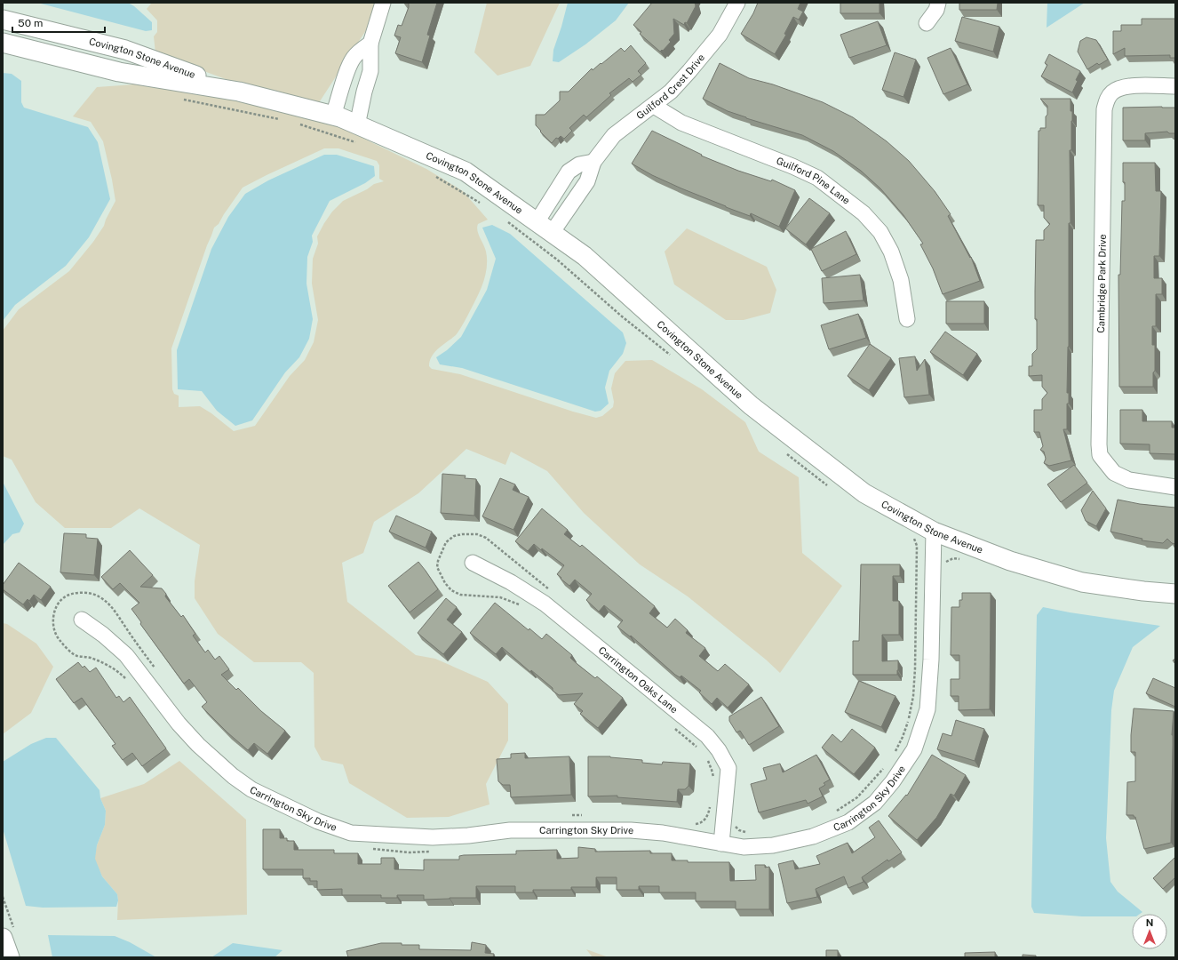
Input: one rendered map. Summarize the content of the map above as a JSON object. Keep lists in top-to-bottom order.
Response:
{
  "streets": {
    "street": [
      "Covington Stone Avenue",
      "Guilford Crest Drive",
      "Guilford Pine Lane",
      "Cambridge Park Drive",
      "Carrington Oaks Lane",
      "Carrington Sky Drive"
    ]
  },
  "crossings": [
    ["Covington Stone Avenue", "Guilford Crest Drive"],
    ["Covington Stone Avenue", "Carrington Sky Drive"],
    ["Guilford Crest Drive", "Guilford Pine Lane"],
    ["Carrington Oaks Lane", "Carrington Sky Drive"]
  ],
  "scale_bar": "50 m",
  "north": "top"
}
